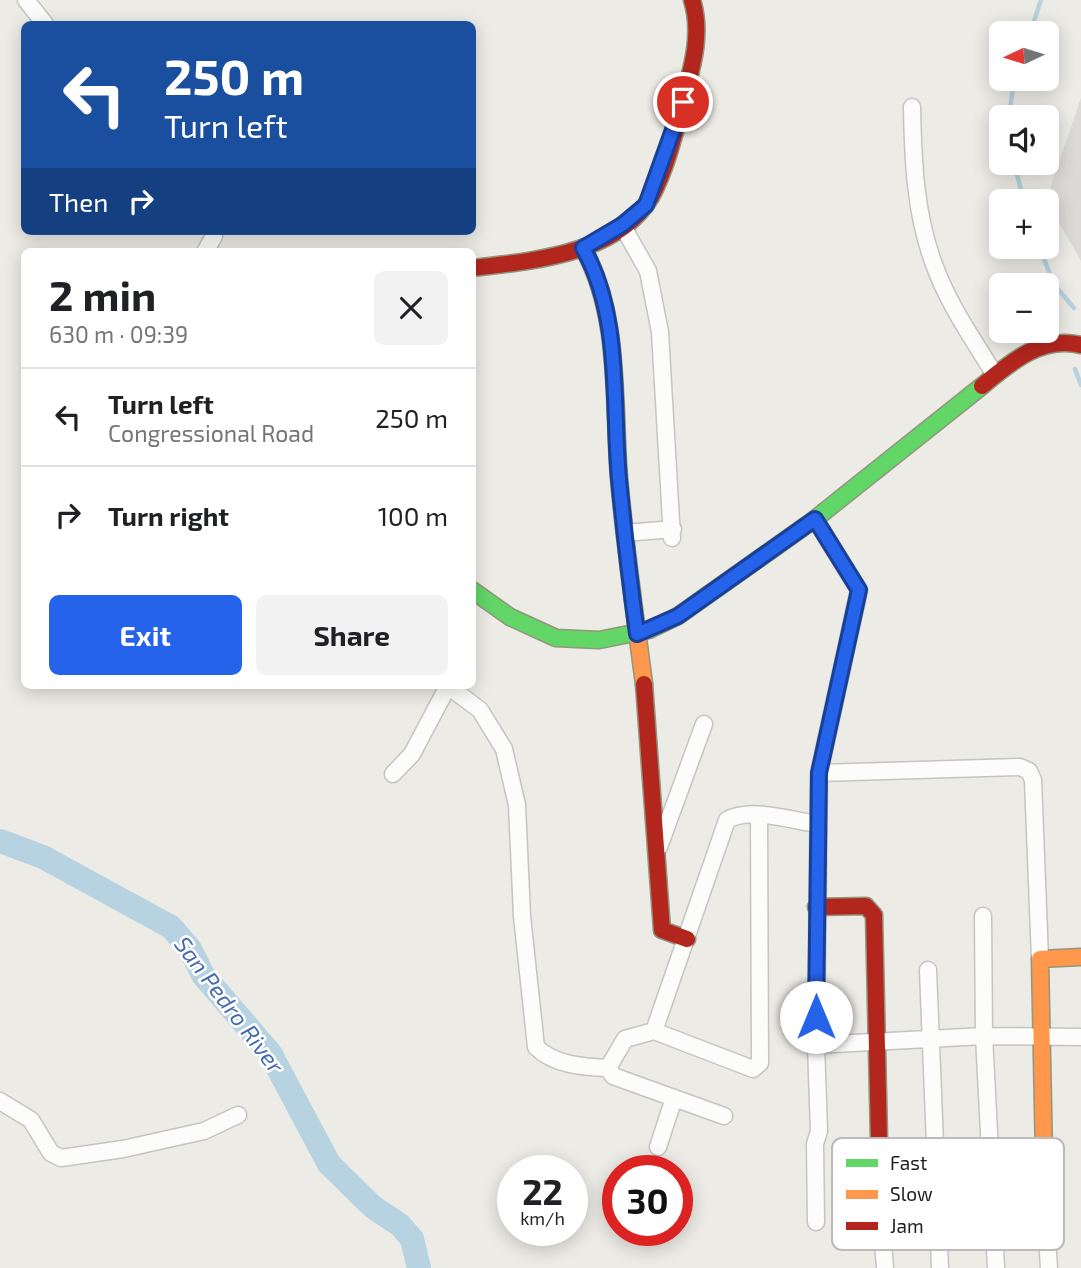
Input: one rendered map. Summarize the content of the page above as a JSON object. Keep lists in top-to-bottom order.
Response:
{
  "water": ["San Pedro River"],
  "legend": ["Fast", "Slow", "Jam"],
  "north": "left",
  "page": {
    "map_buttons": ["+", "−"],
    "turn": ["250 m", "Turn left"],
    "then": "Then",
    "heading": ["2 min", "630 m · 09:39"],
    "list": [
      {
        "name": "Turn left",
        "note": "Congressional Road",
        "value": "250 m"
      },
      {
        "name": "Turn right",
        "value": "100 m"
      }
    ],
    "buttons": ["Exit", "Share"],
    "speed": "22 km/h",
    "limit": "30"
  }
}
